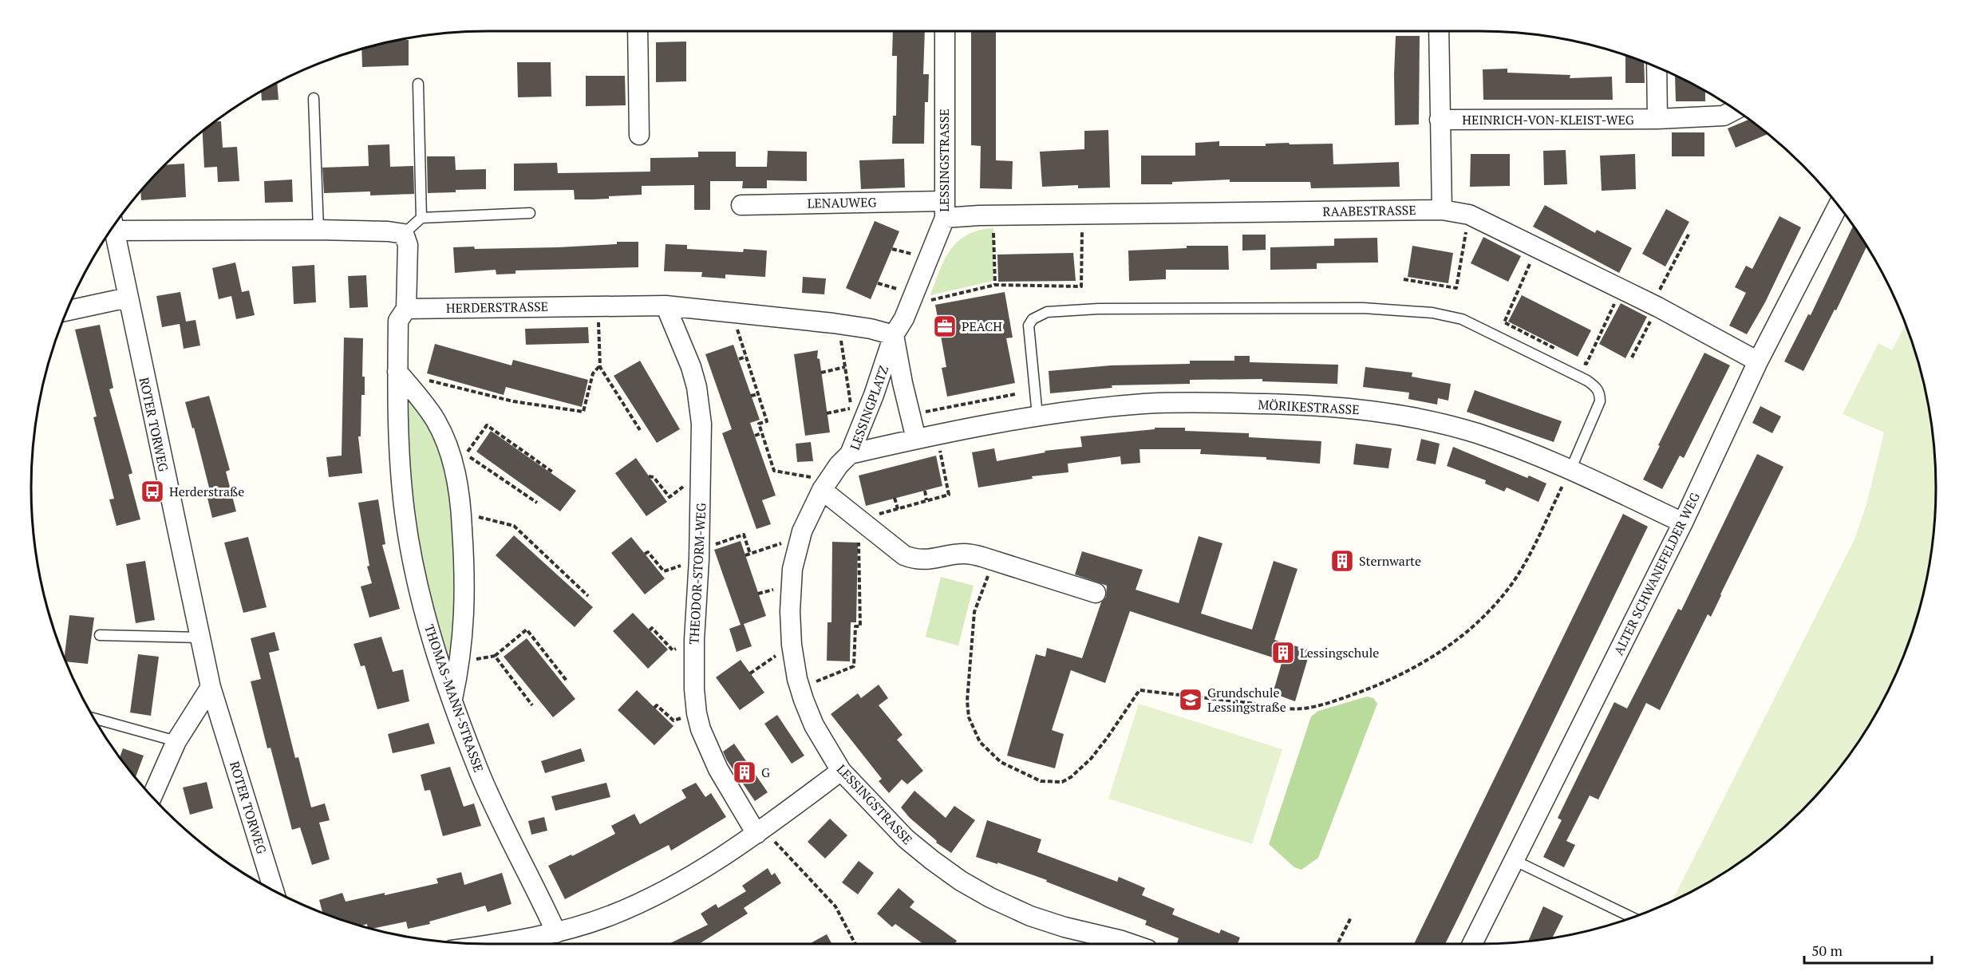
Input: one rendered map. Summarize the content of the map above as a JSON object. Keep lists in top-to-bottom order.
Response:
{
  "streets": {
    "street": [
      "HEINRICH-VON-KLEIST-WEG",
      "LESSINGSTRASSE",
      "LENAUWEG",
      "RAABESTRASSE",
      "HERDERSTRASSE",
      "MÖRIKESTRASSE",
      "LESSINGPLATZ",
      "ROTER TORWEG",
      "THEODOR-STORM-WEG",
      "ALTER SCHWANEFELDER WEG",
      "THOMAS-MANN-STRASSE"
    ]
  },
  "crossings": [
    ["LESSINGSTRASSE", "LENAUWEG"],
    ["LESSINGSTRASSE", "RAABESTRASSE"],
    ["LESSINGSTRASSE", "LESSINGPLATZ"],
    ["LENAUWEG", "RAABESTRASSE"],
    ["RAABESTRASSE", "ALTER SCHWANEFELDER WEG"],
    ["HERDERSTRASSE", "LESSINGPLATZ"],
    ["HERDERSTRASSE", "THEODOR-STORM-WEG"],
    ["HERDERSTRASSE", "THOMAS-MANN-STRASSE"],
    ["MÖRIKESTRASSE", "LESSINGPLATZ"],
    ["MÖRIKESTRASSE", "ALTER SCHWANEFELDER WEG"]
  ],
  "places": {
    "office": ["PEACH"],
    "bus stop": ["Herderstraße"],
    "building": ["Sternwarte", "Lessingschule", "G"],
    "school or university": ["Grundschule Lessingstraße"]
  },
  "scale_bar": "50 m"
}
